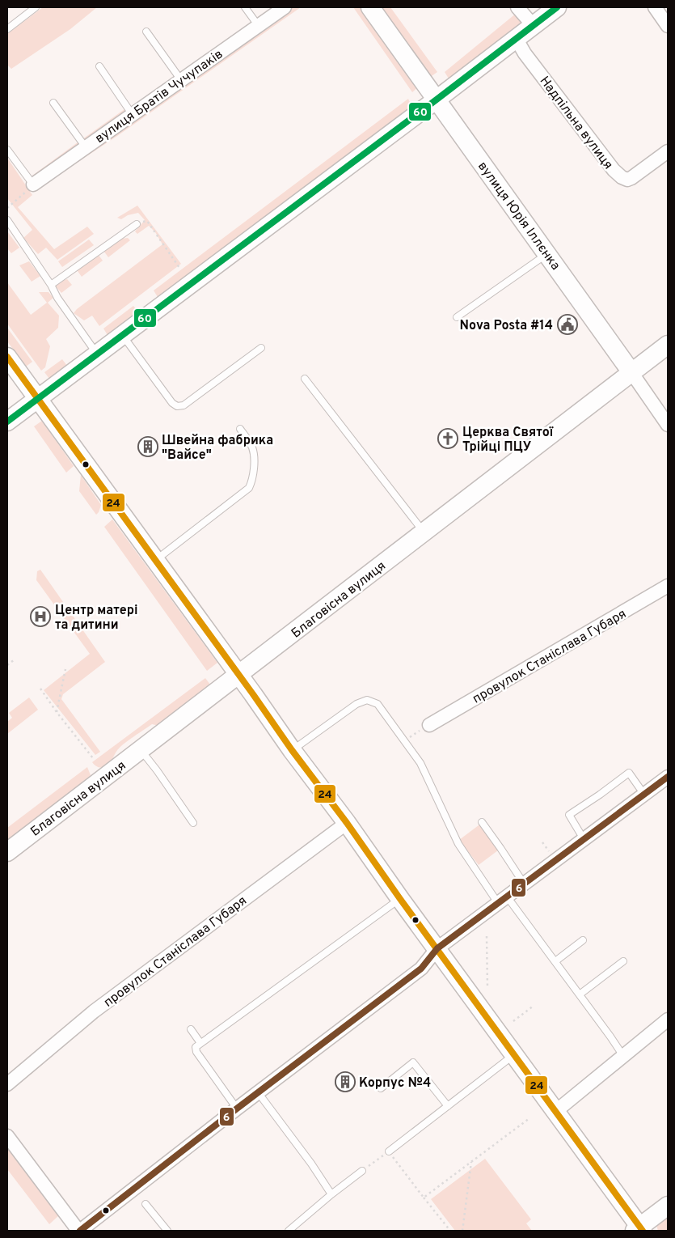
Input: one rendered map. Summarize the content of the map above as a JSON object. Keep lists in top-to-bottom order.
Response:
{
  "streets": {
    "main road": ["вулиця Юрія Іллєнка", "Благовісна вулиця"],
    "street": ["вулиця Братів Чучупаків", "Надпільна вулиця", "провулок Станіслава Губаря"]
  },
  "crossings": [
    ["вулиця Юрія Іллєнка", "Благовісна вулиця"]
  ],
  "places": {
    "public building": ["Nova Posta #14"],
    "church": ["Церква Святої Трійці ПЦУ"],
    "building": ["Швейна фабрика \"Вайсе\"", "Корпус №4"],
    "hospital": ["Центр матері та дитини"]
  },
  "lines": ["transit line 60", "transit line 24", "transit line 6"]
}
